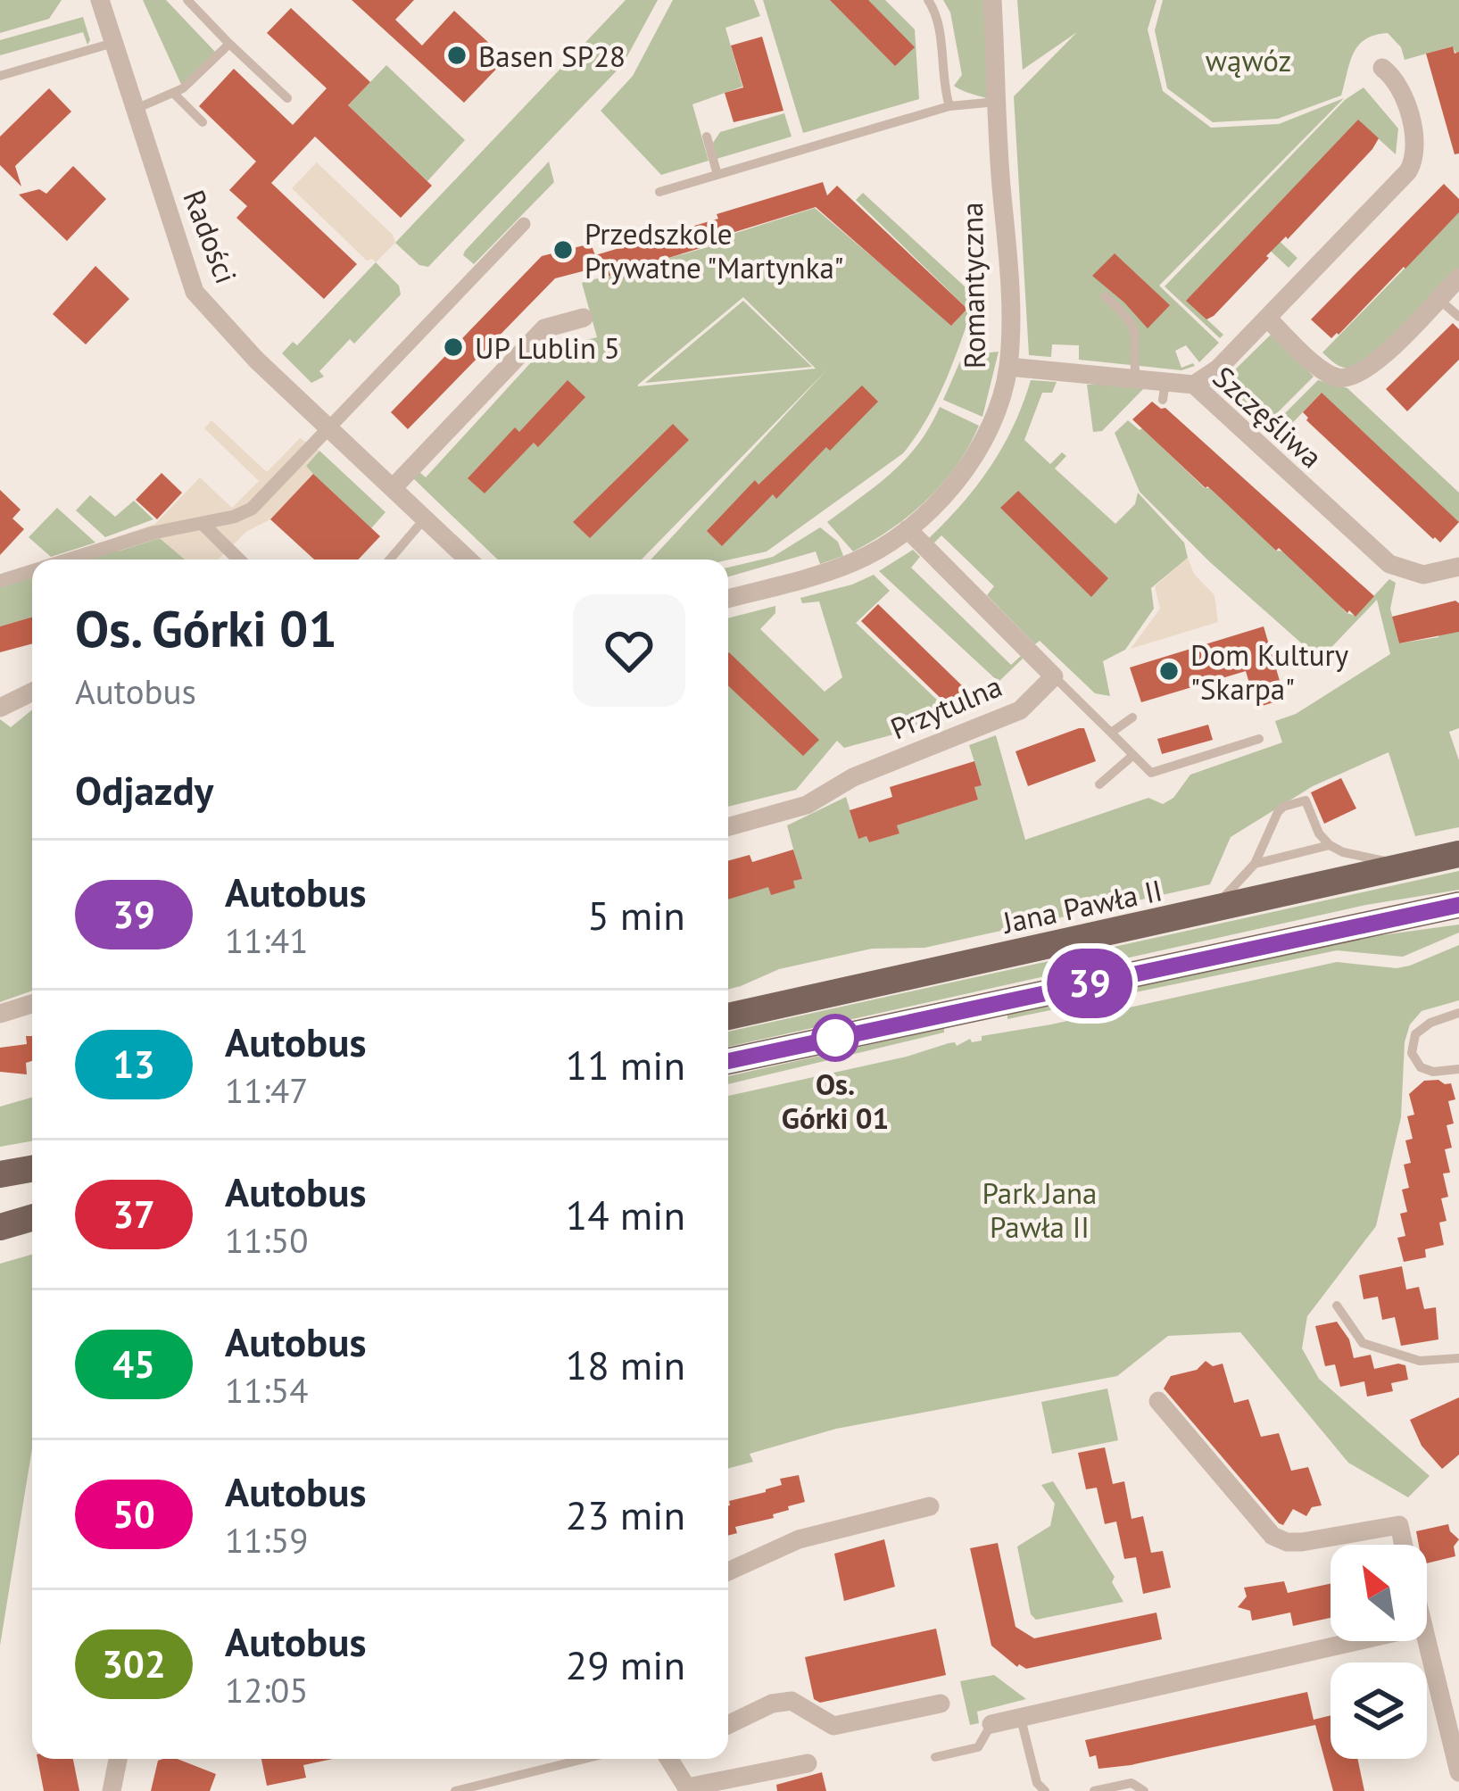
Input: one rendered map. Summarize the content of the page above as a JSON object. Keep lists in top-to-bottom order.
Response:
{
  "streets": {
    "main road": ["Jana Pawła II"],
    "street": [
      "Radości",
      "Romantyczna",
      "Szczęśliwa",
      "Przytulna"
    ]
  },
  "crossings": [
    ["Romantyczna", "Szczęśliwa"],
    ["Romantyczna", "Przytulna"]
  ],
  "parks": ["wąwóz", "Park Jana Pawła II"],
  "places": [
    "Basen SP28",
    "Przedszkole Prywatne \"Martynka\"",
    "UP Lublin 5",
    "Dom Kultury \"Skarpa\"",
    "Os. Górki 01"
  ],
  "lines": ["bus line 39"],
  "north": "top left",
  "page": {
    "on_map": "39",
    "heading": [
      ["Os. Górki 01", "Autobus"],
      "Odjazdy"
    ],
    "list": [
      {
        "mark": "39",
        "name": "Autobus",
        "note": "11:41",
        "value": "5 min"
      },
      {
        "mark": "13",
        "name": "Autobus",
        "note": "11:47",
        "value": "11 min"
      },
      {
        "mark": "37",
        "name": "Autobus",
        "note": "11:50",
        "value": "14 min"
      },
      {
        "mark": "45",
        "name": "Autobus",
        "note": "11:54",
        "value": "18 min"
      },
      {
        "mark": "50",
        "name": "Autobus",
        "note": "11:59",
        "value": "23 min"
      },
      {
        "mark": "302",
        "name": "Autobus",
        "note": "12:05",
        "value": "29 min"
      }
    ]
  }
}
